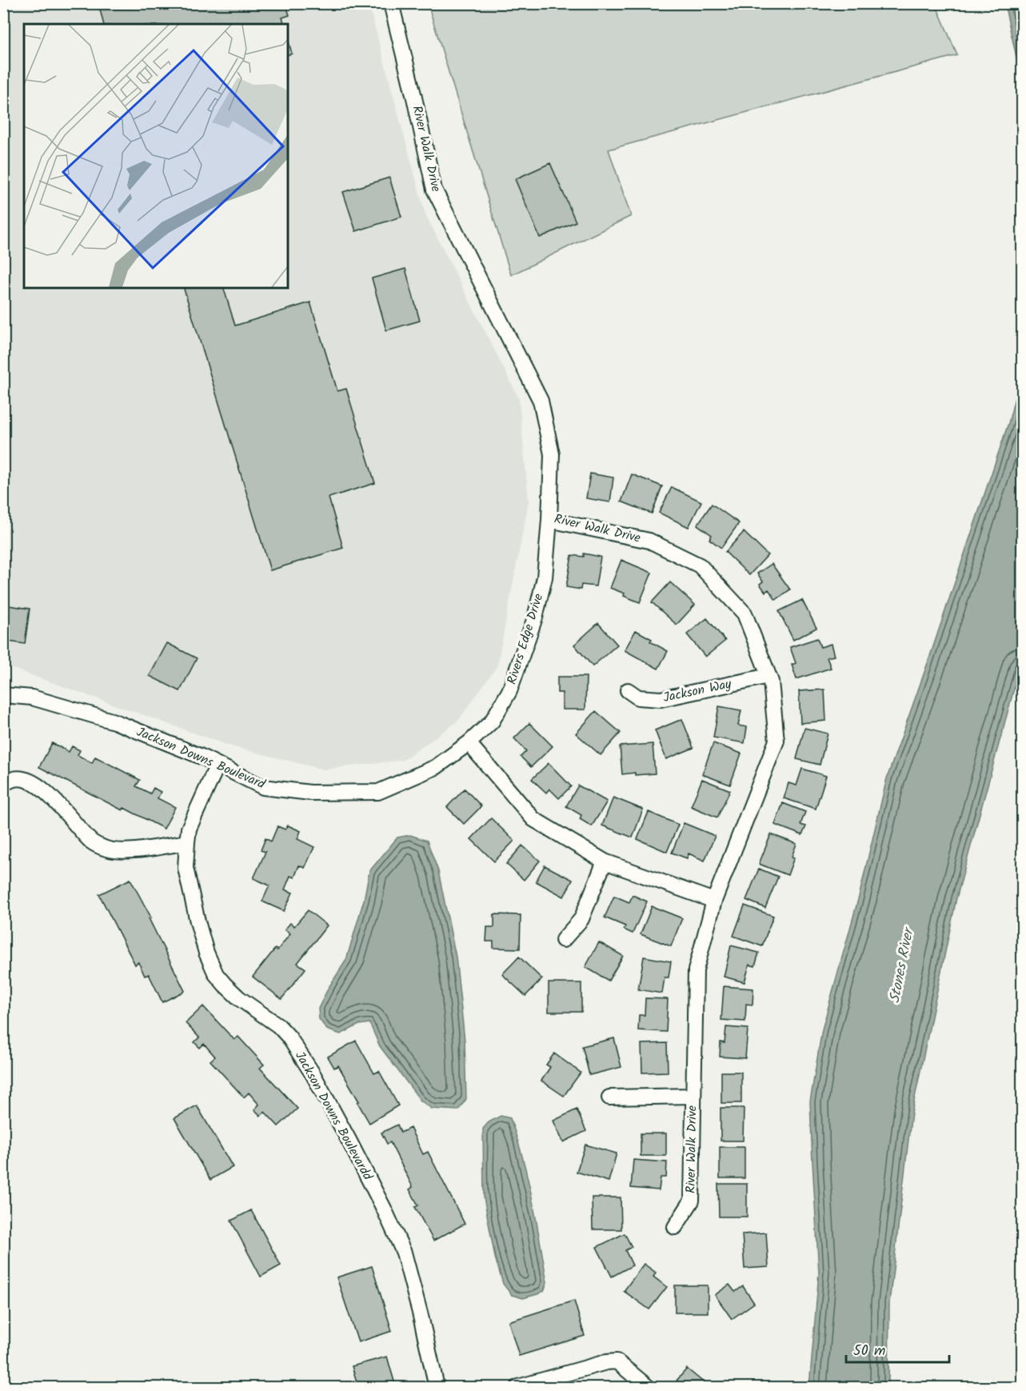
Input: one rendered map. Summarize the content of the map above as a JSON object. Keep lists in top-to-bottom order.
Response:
{
  "streets": {
    "street": [
      "River Walk Drive",
      "Rivers Edge Drive",
      "Jackson Way",
      "Jackson Downs Boulevard",
      "Jackson Downs Boulevardd"
    ]
  },
  "crossings": [
    ["River Walk Drive", "Rivers Edge Drive"],
    ["River Walk Drive", "Jackson Way"],
    ["Rivers Edge Drive", "Jackson Downs Boulevard"],
    ["Jackson Downs Boulevard", "Jackson Downs Boulevardd"]
  ],
  "water": ["Stones River"],
  "scale_bar": "50 m"
}
